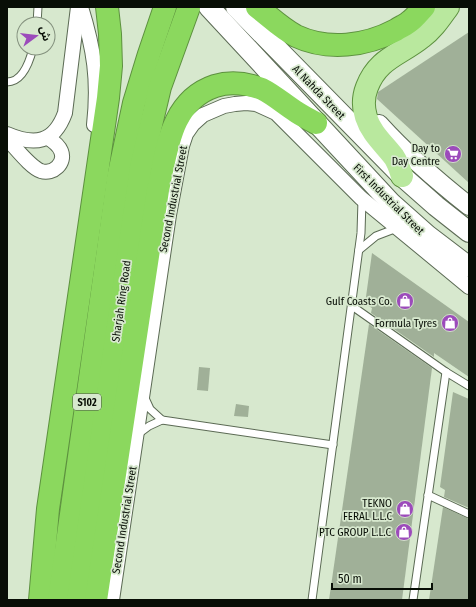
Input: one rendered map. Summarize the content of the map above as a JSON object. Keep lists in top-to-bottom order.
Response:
{
  "streets": {
    "highway": ["Sharjah Ring Road", "S102"],
    "main road": ["Al Nahda Street", "First Industrial Street"],
    "street": ["Second Industrial Street"]
  },
  "crossings": [
    ["Al Nahda Street", "First Industrial Street"]
  ],
  "places": {
    "supermarket": ["Day to Day Centre"],
    "shop": [
      "Gulf Coasts Co.",
      "Formula Tyres",
      "TEKNO FERAL L.L.C",
      "PTC GROUP L.L.C"
    ]
  },
  "scale_bar": "50 m",
  "north": "right"
}
